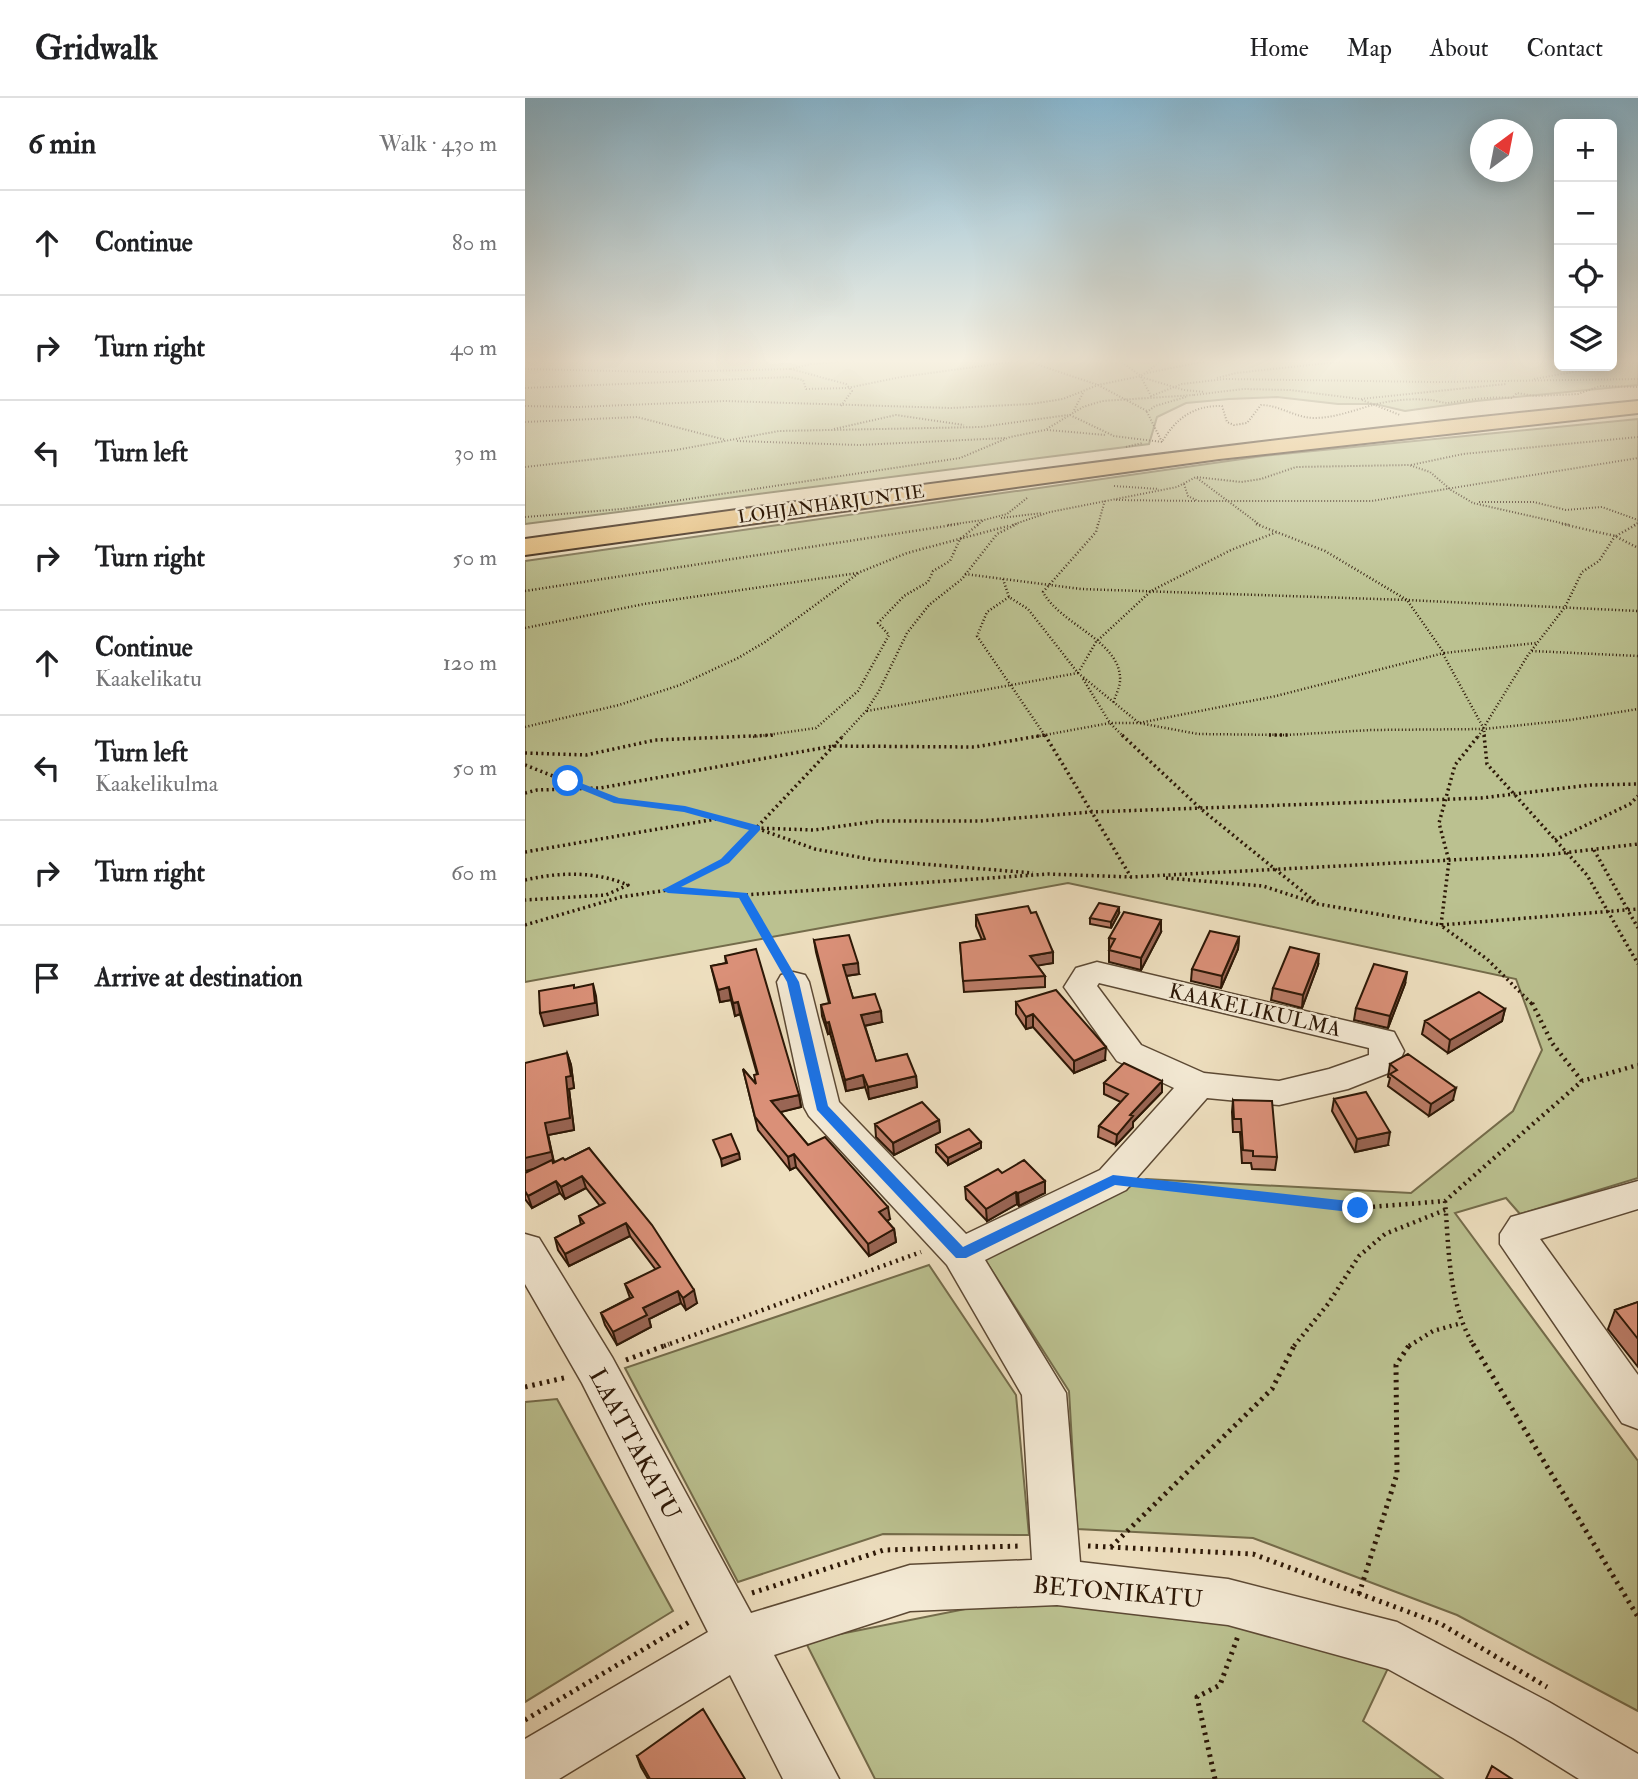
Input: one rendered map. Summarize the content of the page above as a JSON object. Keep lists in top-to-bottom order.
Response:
{
  "streets": {
    "highway": ["LOHJANHARJUNTIE"],
    "street": ["KAAKELIKULMA", "LAATTAKATU", "BETONIKATU"]
  },
  "crossings": [
    ["LAATTAKATU", "BETONIKATU"]
  ],
  "north": "top right",
  "page": {
    "header": "Gridwalk",
    "nav": [
      "Home",
      "Map",
      "About",
      "Contact"
    ],
    "heading": ["6 min", "Walk · 430 m"],
    "map_buttons": ["+", "−"],
    "list": [
      ["Continue", "80 m"],
      ["Turn right", "40 m"],
      ["Turn left", "30 m"],
      ["Turn right", "50 m"],
      ["Continue", "Kaakelikatu", "120 m"],
      ["Turn left", "Kaakelikulma", "50 m"],
      ["Turn right", "60 m"],
      "Arrive at destination"
    ]
  }
}
